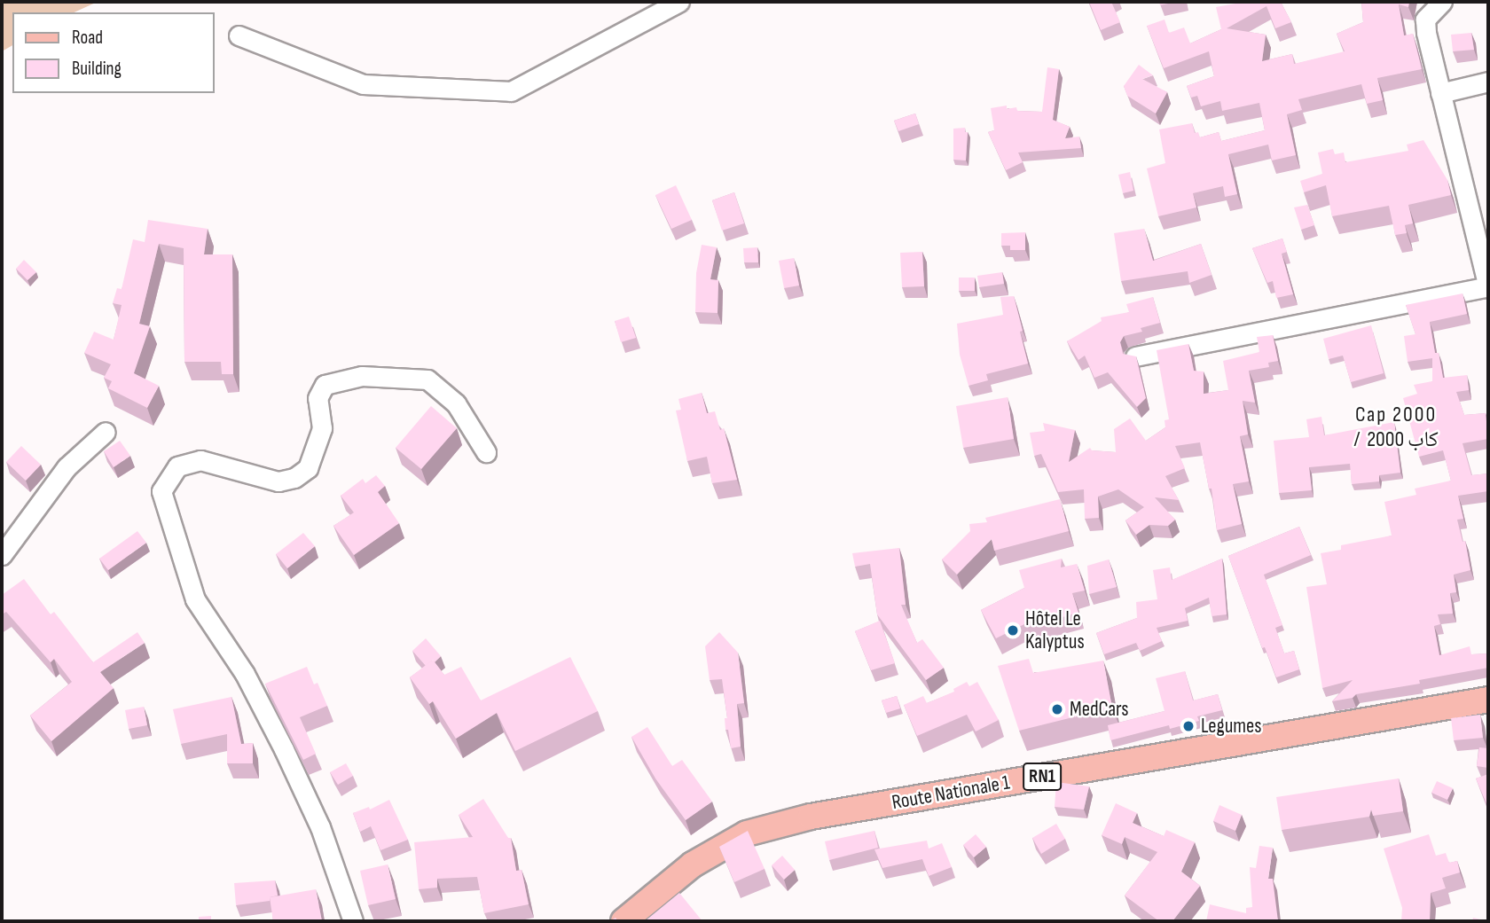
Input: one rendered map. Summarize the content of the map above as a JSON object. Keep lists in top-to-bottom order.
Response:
{
  "streets": {
    "main road": ["RN1", "Route Nationale 1"]
  },
  "districts": ["Cap 2000 / كاب 2000"],
  "places": ["Hôtel Le Kalyptus", "MedCars", "Legumes"],
  "legend": ["Road", "Building"]
}
